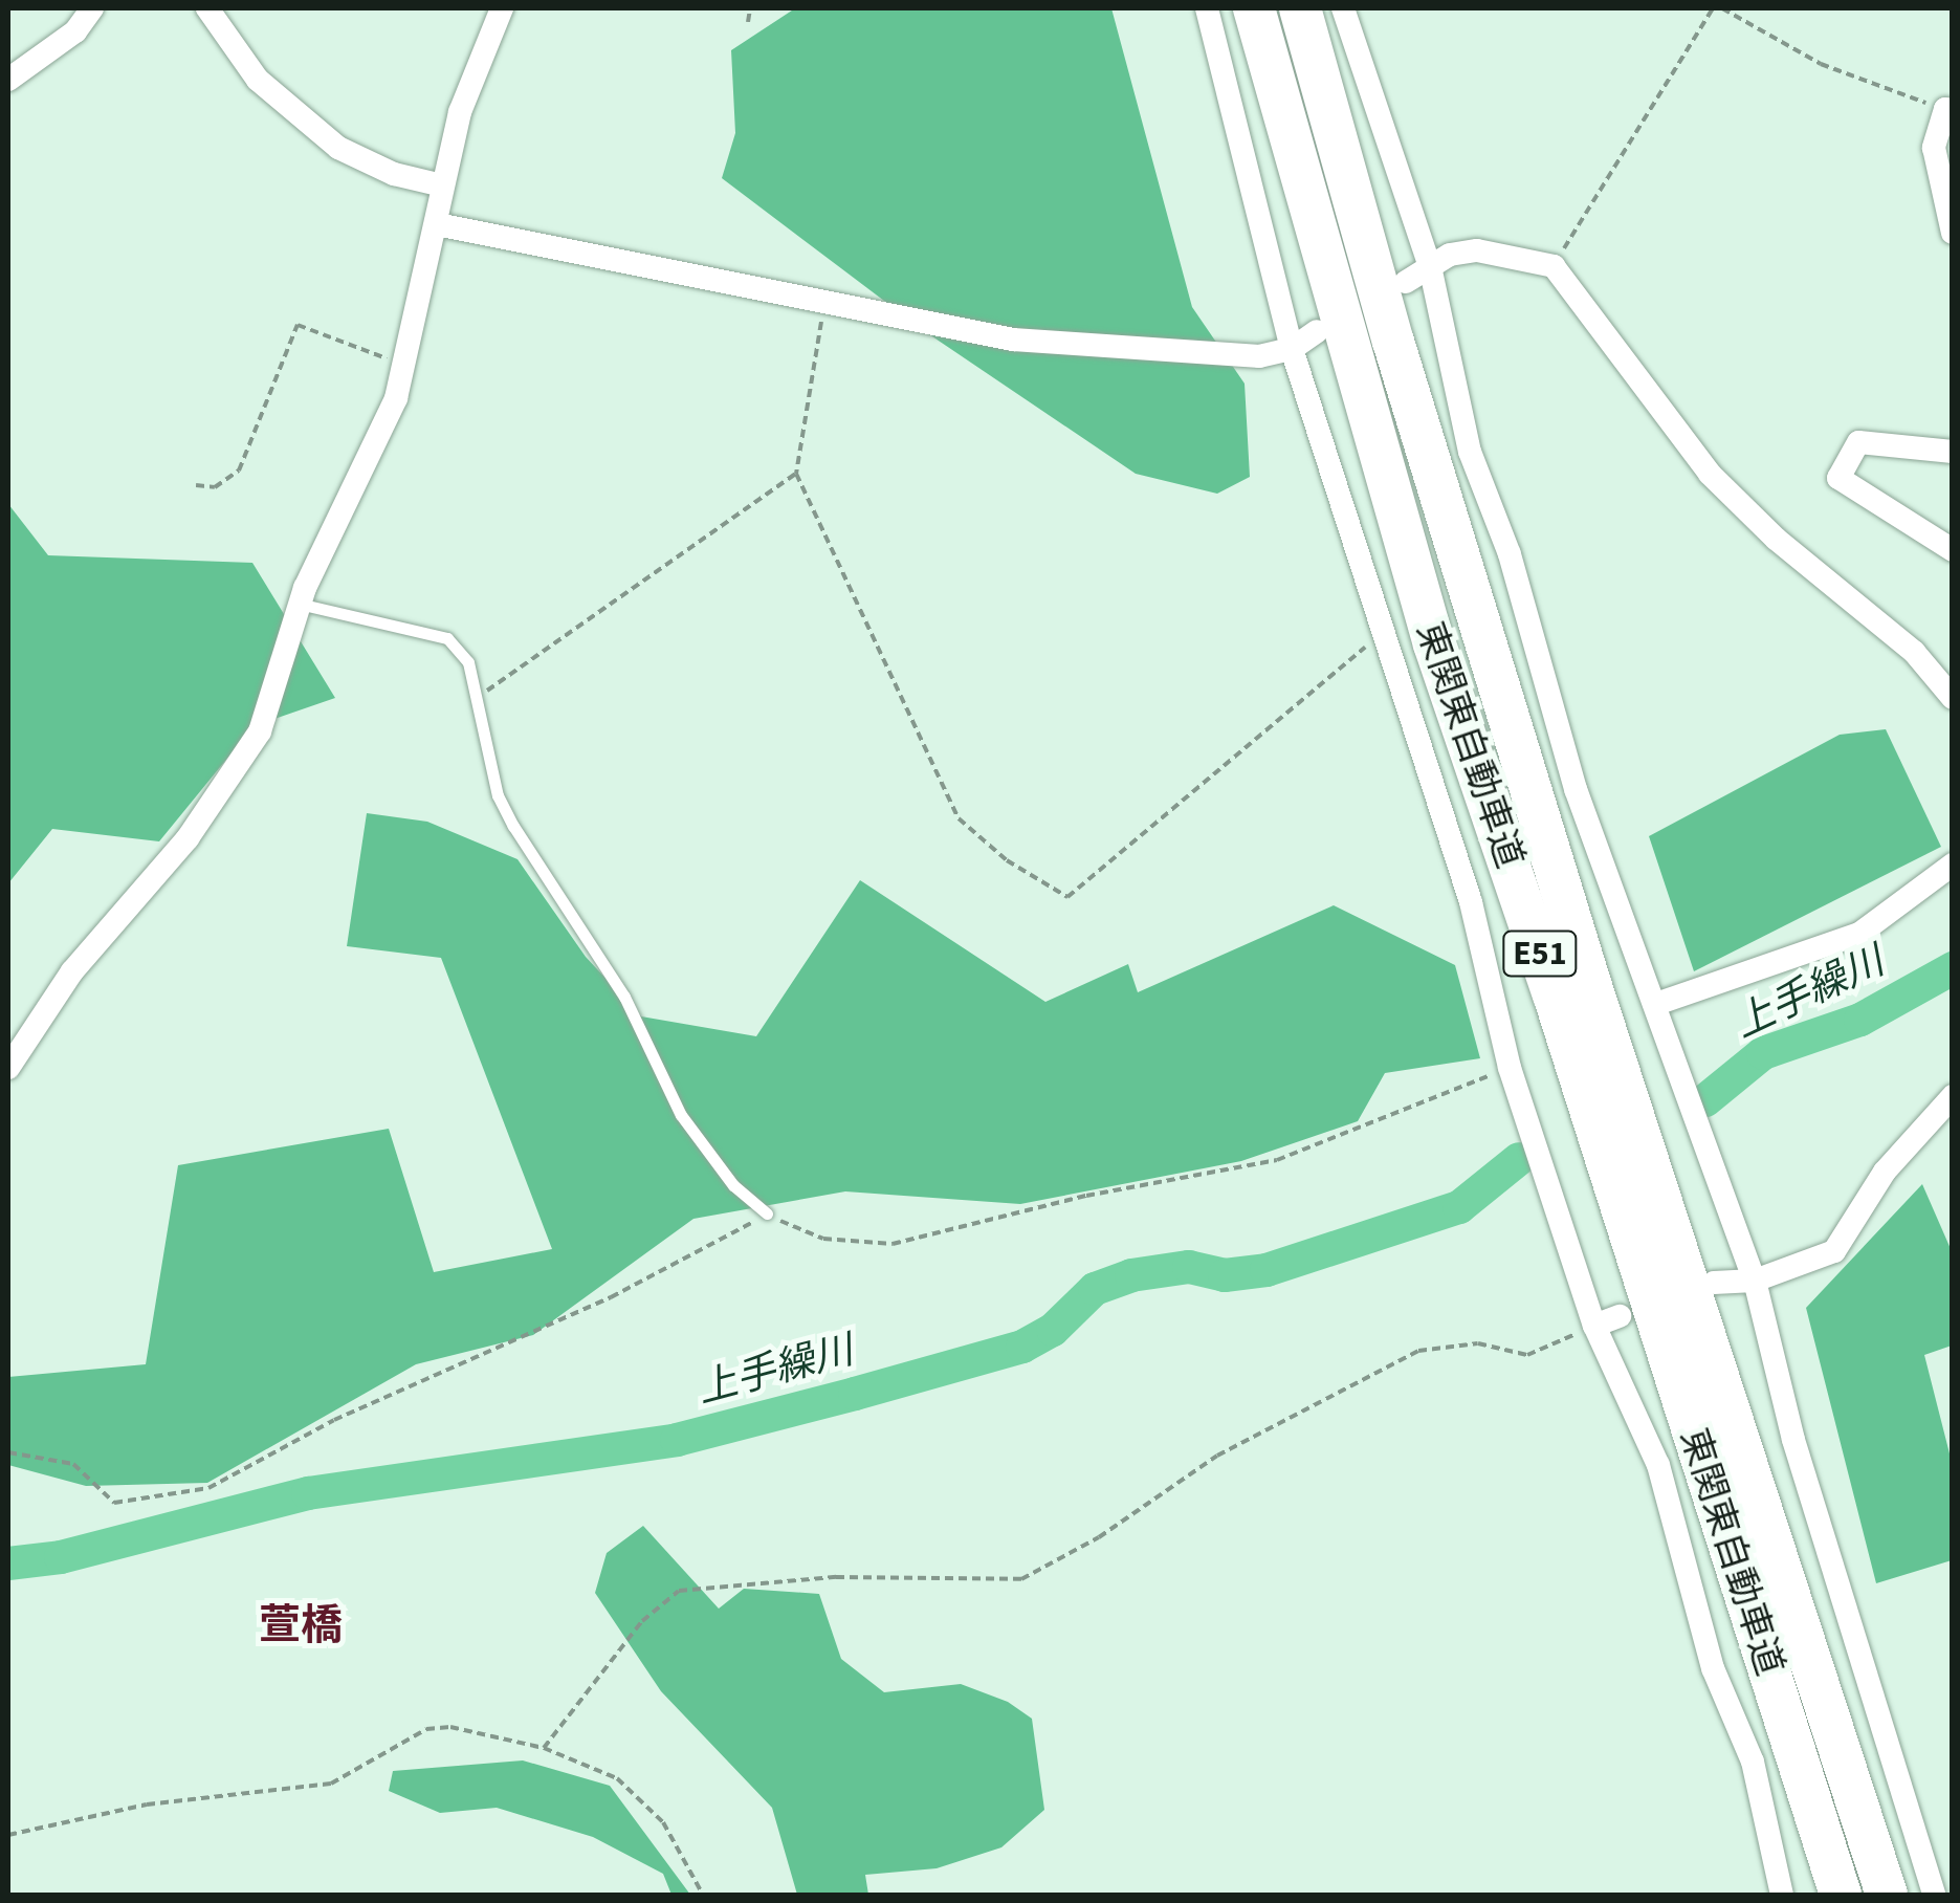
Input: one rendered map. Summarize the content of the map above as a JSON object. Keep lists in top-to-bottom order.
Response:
{
  "streets": {
    "highway": ["東関東自動車道", "E51"]
  },
  "districts": ["萱橋"],
  "water": ["上手繰川"]
}
